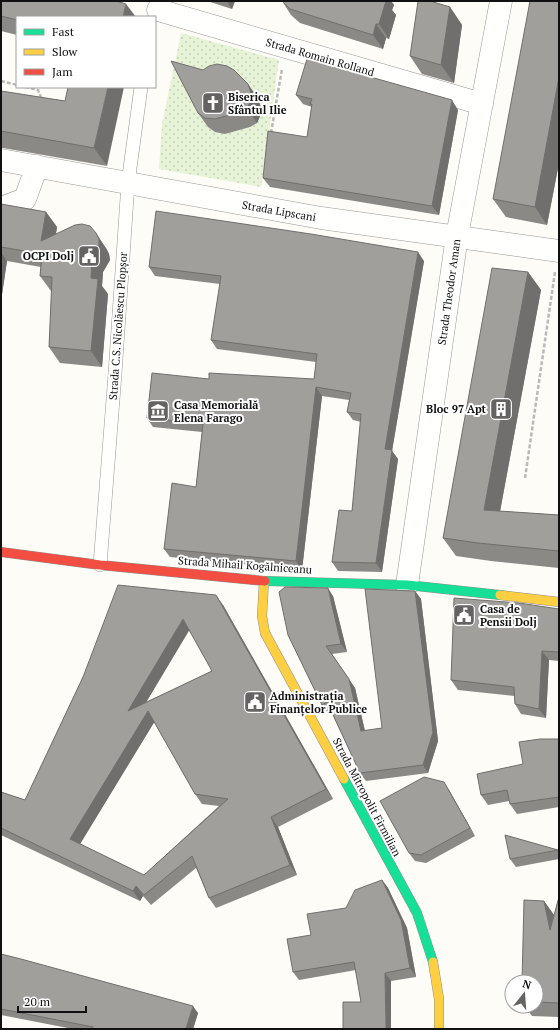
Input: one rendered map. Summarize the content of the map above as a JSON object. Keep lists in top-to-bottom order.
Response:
{
  "streets": {
    "street": [
      "Strada Romain Rolland",
      "Strada Lipscani",
      "Strada Theodor Aman",
      "Strada Mihail Kogălniceanu",
      "Strada Mitropolit Firmilian"
    ],
    "lane": ["Strada C.S. Nicolăescu Plopșor"]
  },
  "crossings": [
    ["Strada Romain Rolland", "Strada Theodor Aman"],
    ["Strada Lipscani", "Strada Theodor Aman"],
    ["Strada Lipscani", "Strada C.S. Nicolăescu Plopșor"],
    ["Strada Theodor Aman", "Strada Mihail Kogălniceanu"],
    ["Strada C.S. Nicolăescu Plopșor", "Strada Mihail Kogălniceanu"],
    ["Strada Mihail Kogălniceanu", "Strada Mitropolit Firmilian"]
  ],
  "places": {
    "church": ["Biserica Sfântul Ilie"],
    "public building": ["OCPI Dolj", "Casa de Pensii Dolj", "Administrația Finanțelor Publice"],
    "building": ["Bloc 97 Apt"],
    "museum": ["Casa Memorială Elena Farago"]
  },
  "legend": ["Fast", "Slow", "Jam"],
  "scale_bar": "20 m",
  "north": "top"
}
